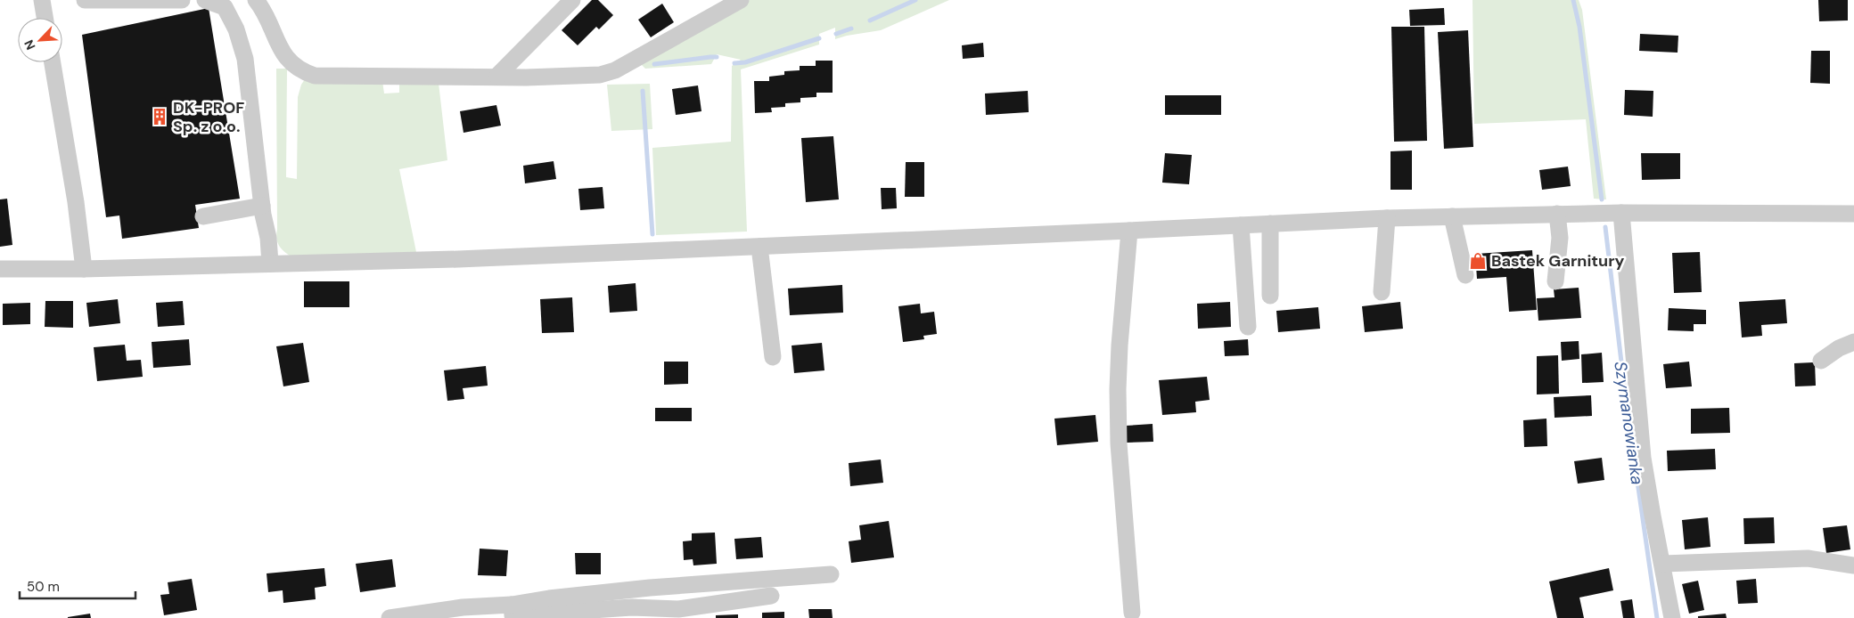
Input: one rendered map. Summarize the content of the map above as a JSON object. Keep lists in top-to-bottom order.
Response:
{
  "water": ["Szymanowianka"],
  "places": {
    "building": ["DK-PROF Sp. z o.o."],
    "shop": ["Bastek Garnitury"]
  },
  "scale_bar": "50 m",
  "north": "bottom left"
}
